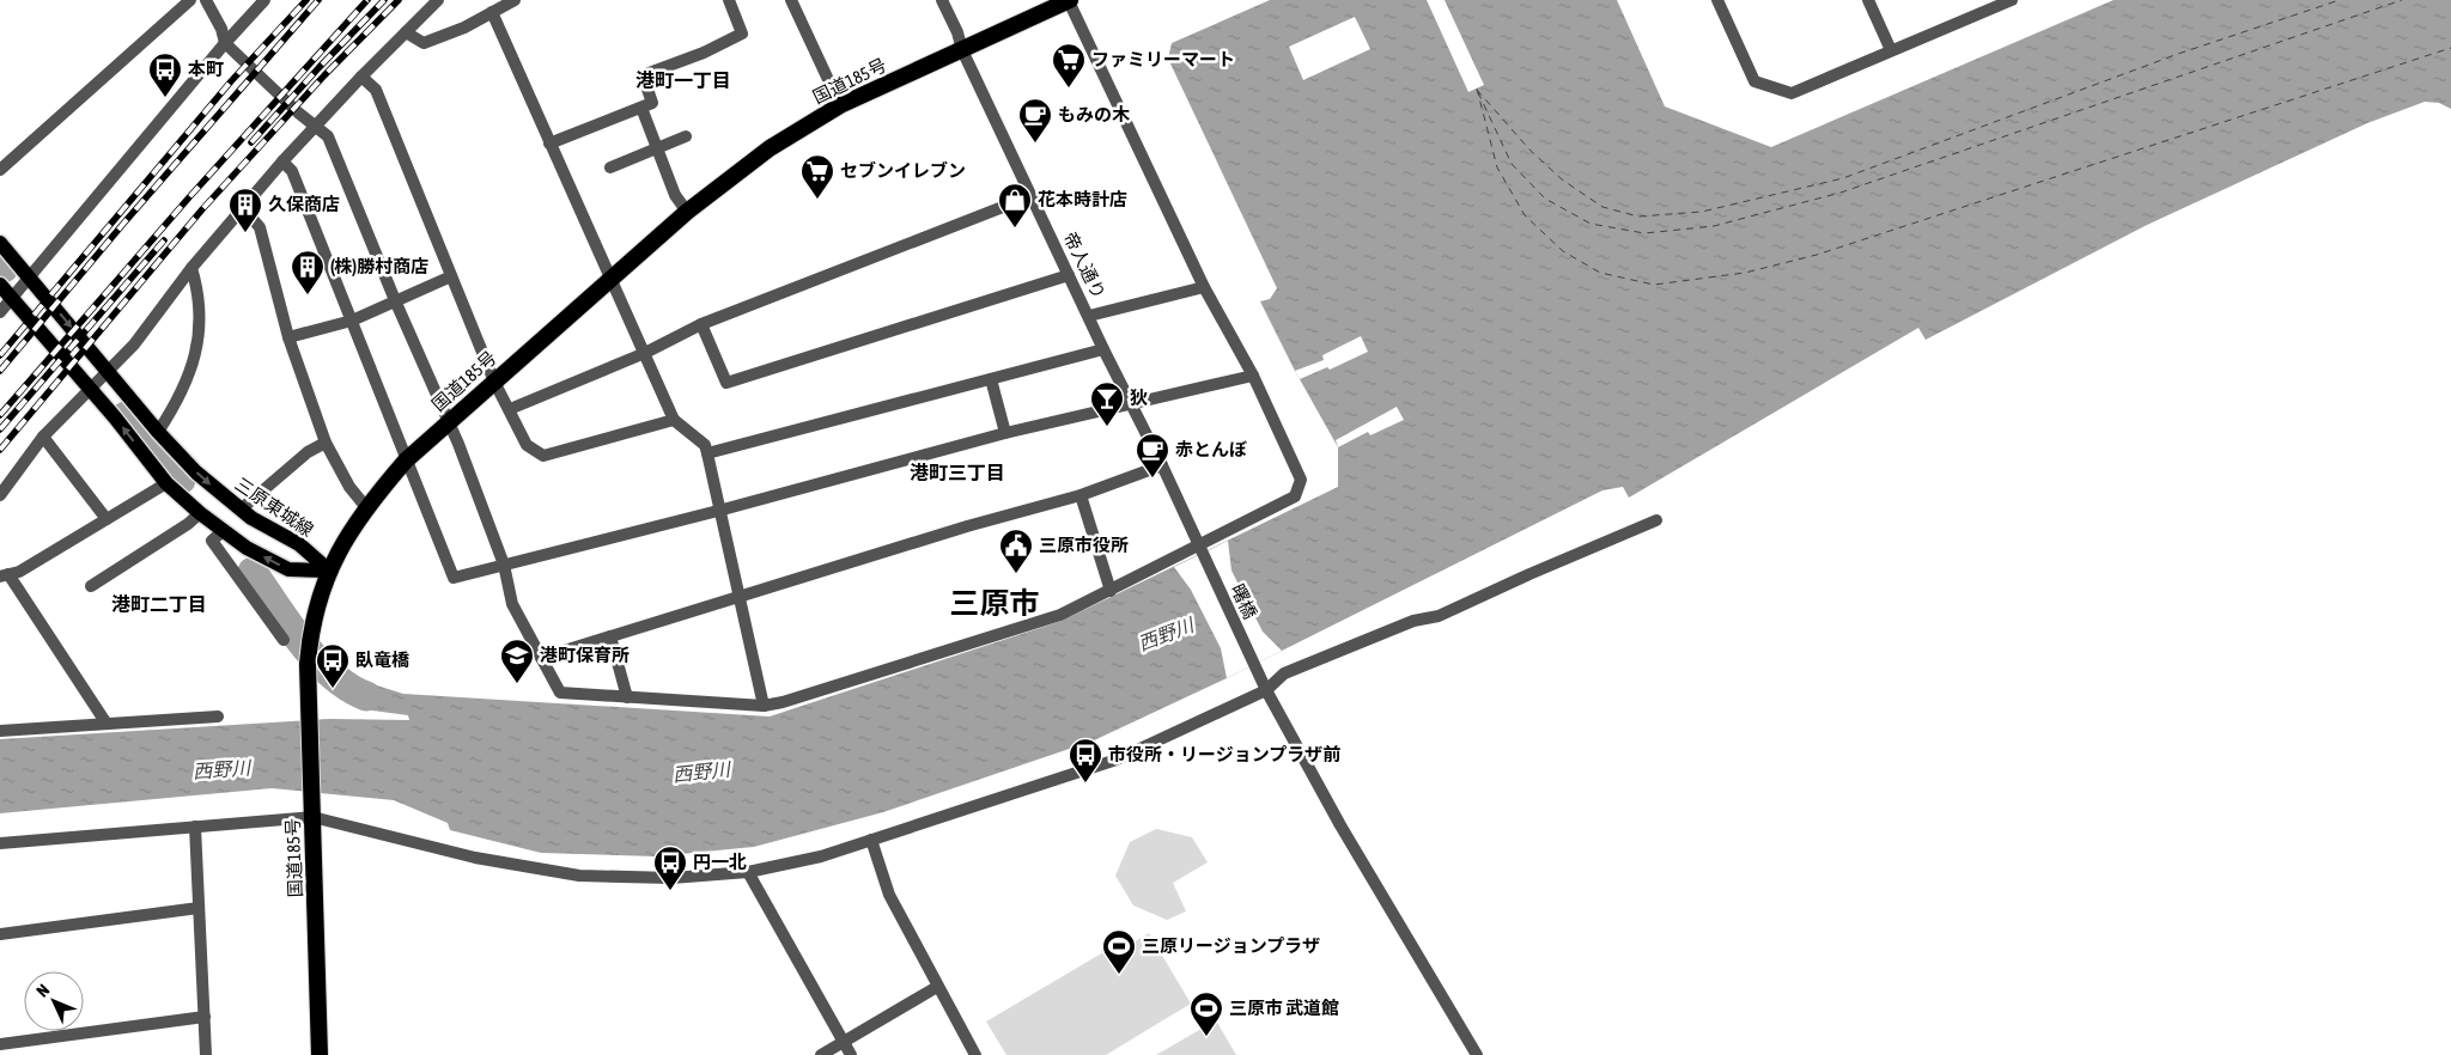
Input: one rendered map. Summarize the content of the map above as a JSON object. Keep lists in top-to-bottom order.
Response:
{
  "streets": {
    "highway": ["国道185号"],
    "main road": ["三原東城線"],
    "street": ["帝人通り", "曙橋"]
  },
  "crossings": [
    ["国道185号", "帝人通り"],
    ["国道185号", "三原東城線"],
    ["帝人通り", "曙橋"]
  ],
  "districts": [
    "港町一丁目",
    "港町三丁目",
    "三原市",
    "港町二丁目"
  ],
  "water": ["西野川"],
  "places": {
    "supermarket": ["ファミリーマート", "セブンイレブン"],
    "bus stop": [
      "本町",
      "臥竜橋",
      "市役所・リージョンプラザ前",
      "円一北"
    ],
    "cafe": ["もみの木", "赤とんぼ"],
    "shop": ["花本時計店"],
    "building": ["久保商店", "(株)勝村商店"],
    "bar": ["狄"],
    "public building": ["三原市役所"],
    "school or university": ["港町保育所"],
    "sports": ["三原リージョンプラザ", "三原市 武道館"]
  },
  "north": "top left"
}
